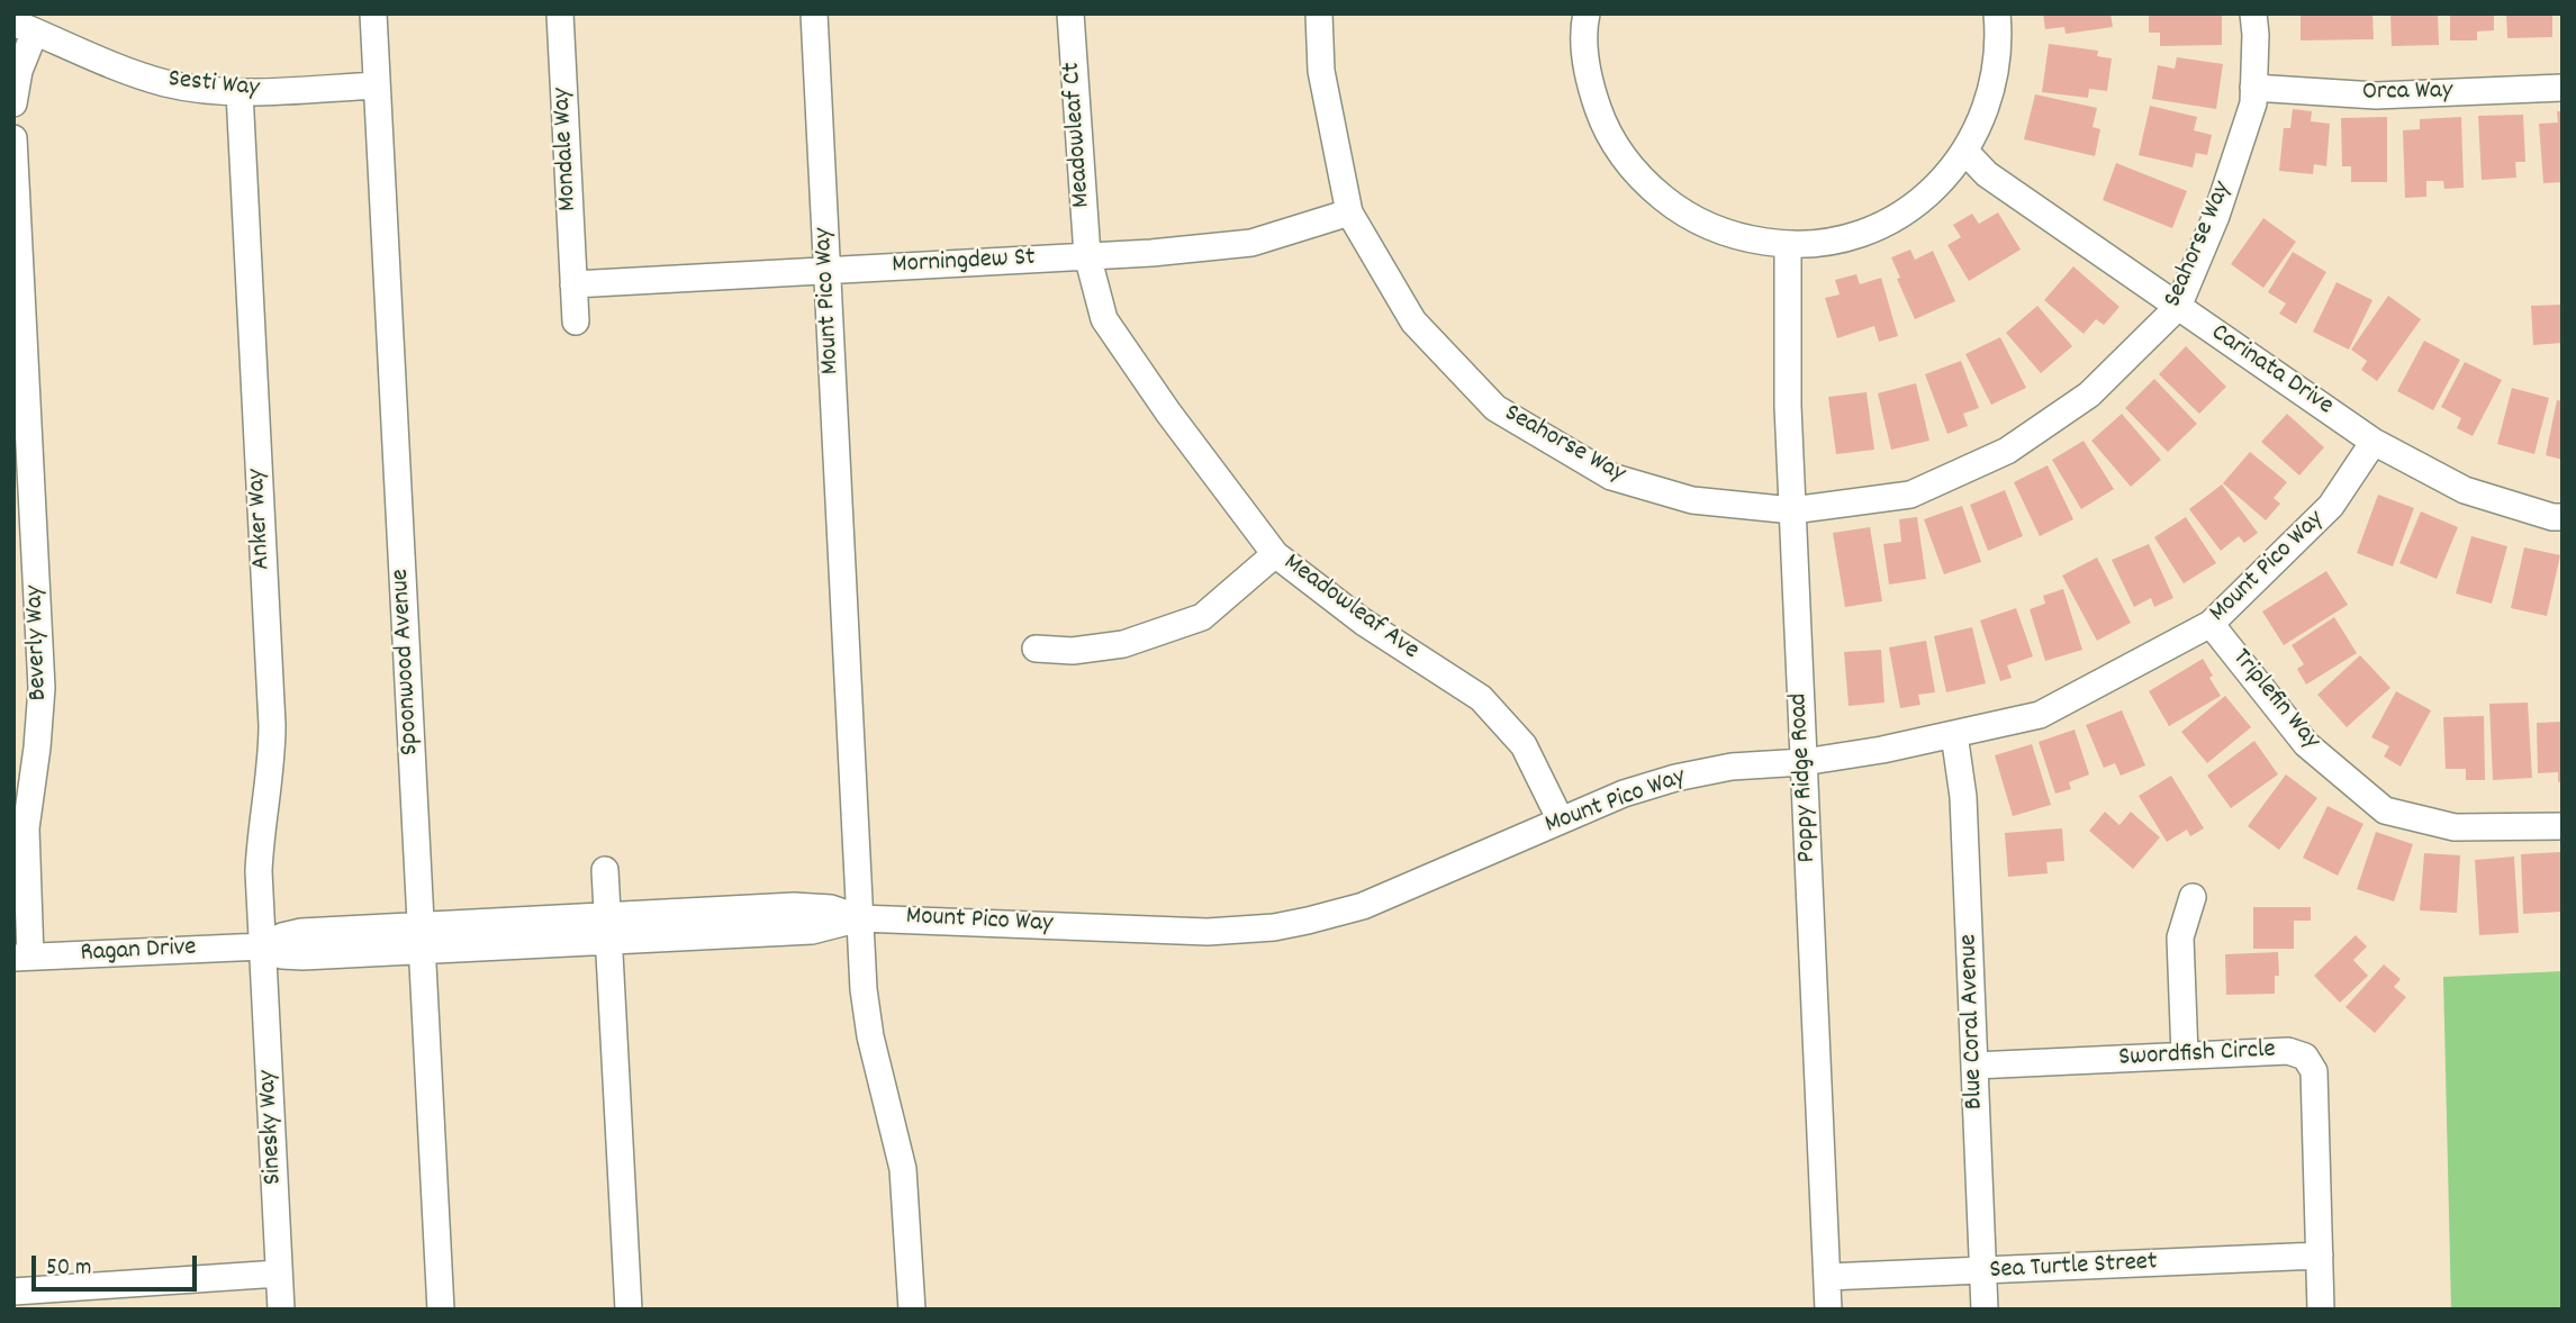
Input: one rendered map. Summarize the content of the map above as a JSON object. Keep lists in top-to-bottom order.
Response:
{
  "streets": {
    "street": [
      "Sesti Way",
      "Orca Way",
      "Meadowleaf Ct",
      "Mondale Way",
      "Seahorse Way",
      "Morningdew St",
      "Mount Pico Way",
      "Carinata Drive",
      "Anker Way",
      "Meadowleaf Ave",
      "Beverly Way",
      "Spoonwood Avenue",
      "Triplefin Way",
      "Poppy Ridge Road",
      "Ragan Drive",
      "Blue Coral Avenue",
      "Swordfish Circle",
      "Sinesky Way",
      "Sea Turtle Street"
    ]
  },
  "crossings": [
    ["Sesti Way", "Anker Way"],
    ["Sesti Way", "Spoonwood Avenue"],
    ["Orca Way", "Seahorse Way"],
    ["Meadowleaf Ct", "Morningdew St"],
    ["Meadowleaf Ct", "Meadowleaf Ave"],
    ["Mondale Way", "Morningdew St"],
    ["Seahorse Way", "Morningdew St"],
    ["Seahorse Way", "Carinata Drive"],
    ["Seahorse Way", "Poppy Ridge Road"],
    ["Morningdew St", "Mount Pico Way"],
    ["Morningdew St", "Meadowleaf Ave"],
    ["Mount Pico Way", "Carinata Drive"],
    ["Mount Pico Way", "Meadowleaf Ave"],
    ["Mount Pico Way", "Spoonwood Avenue"],
    ["Mount Pico Way", "Triplefin Way"],
    ["Mount Pico Way", "Poppy Ridge Road"],
    ["Mount Pico Way", "Ragan Drive"],
    ["Mount Pico Way", "Blue Coral Avenue"],
    ["Anker Way", "Ragan Drive"],
    ["Anker Way", "Sinesky Way"],
    ["Beverly Way", "Ragan Drive"],
    ["Spoonwood Avenue", "Ragan Drive"],
    ["Poppy Ridge Road", "Sea Turtle Street"],
    ["Ragan Drive", "Sinesky Way"],
    ["Blue Coral Avenue", "Swordfish Circle"],
    ["Blue Coral Avenue", "Sea Turtle Street"],
    ["Swordfish Circle", "Sea Turtle Street"]
  ],
  "scale_bar": "50 m"
}
